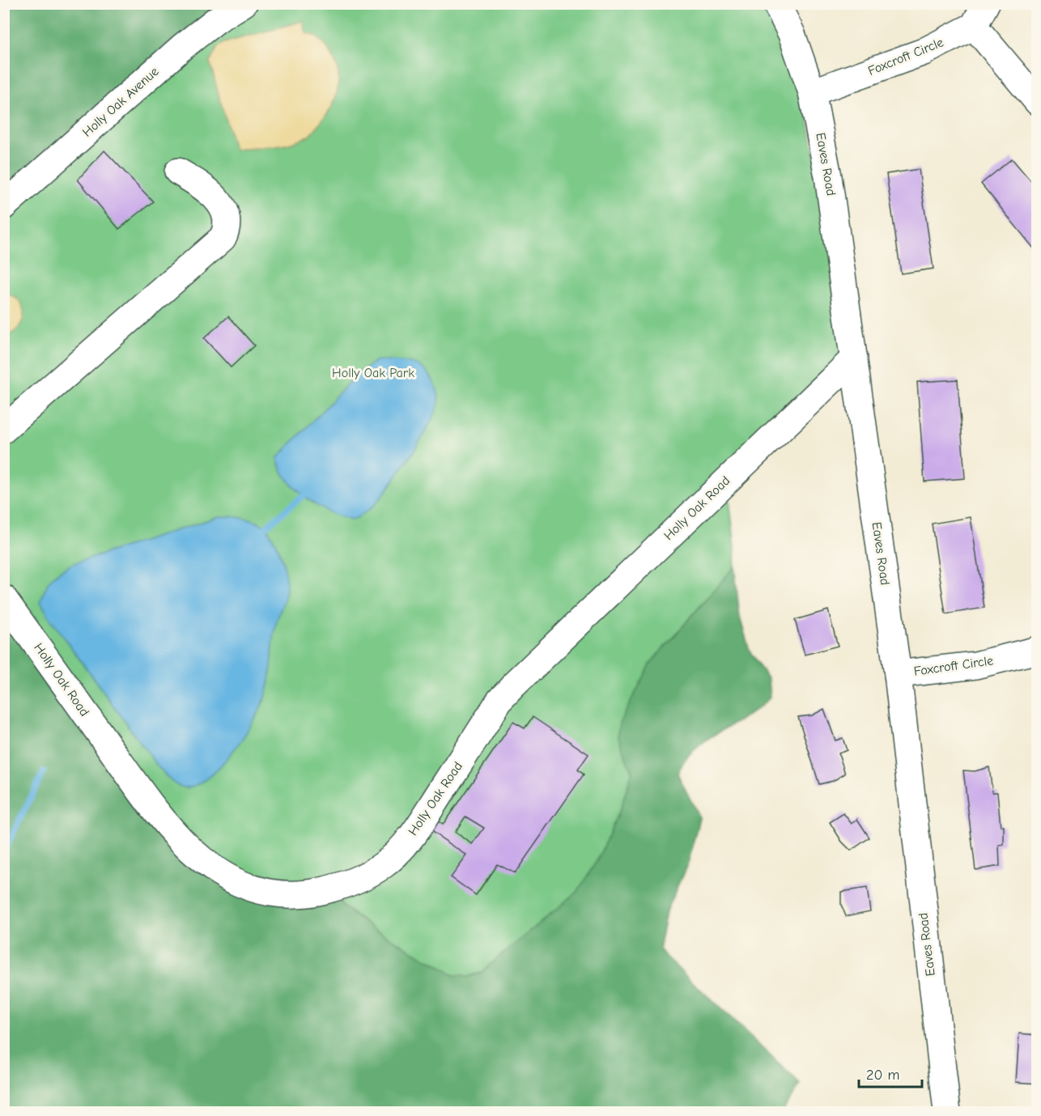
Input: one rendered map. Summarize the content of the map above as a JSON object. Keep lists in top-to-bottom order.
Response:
{
  "streets": {
    "street": [
      "Foxcroft Circle",
      "Holly Oak Avenue",
      "Eaves Road",
      "Holly Oak Road"
    ]
  },
  "crossings": [
    ["Foxcroft Circle", "Eaves Road"],
    ["Eaves Road", "Holly Oak Road"]
  ],
  "parks": ["Holly Oak Park"],
  "scale_bar": "20 m"
}
